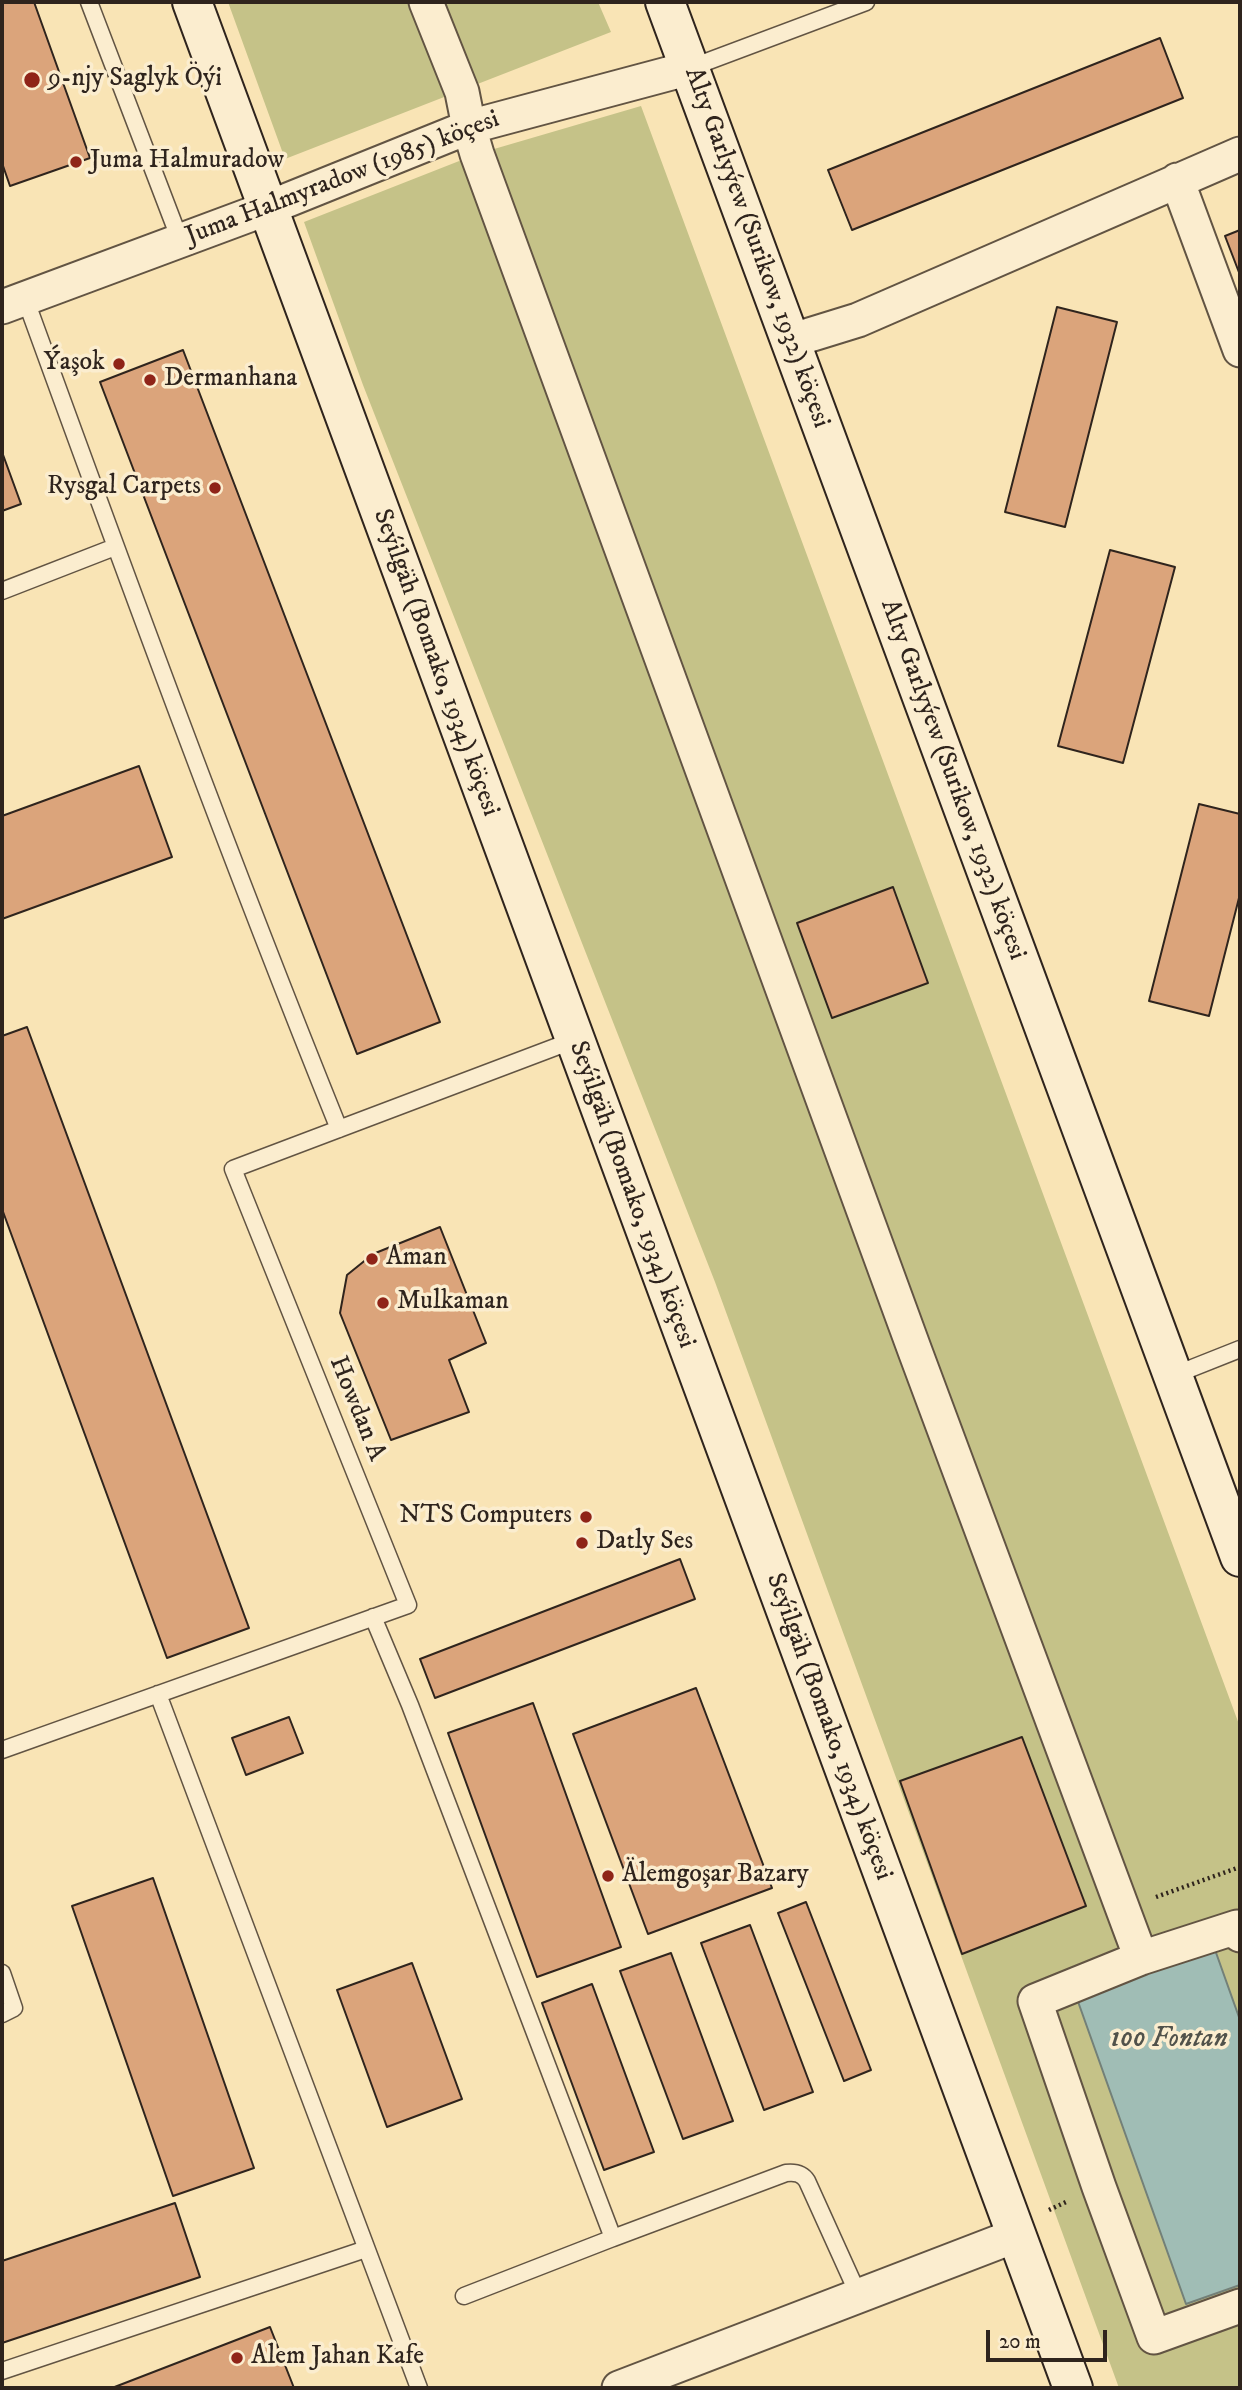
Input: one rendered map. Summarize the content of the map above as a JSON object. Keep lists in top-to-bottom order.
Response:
{
  "streets": {
    "street": ["Juma Halmyradow (1985) köçesi", "Alty Garlyýew (Surikow, 1932) köçesi", "Seýilgäh (Bomako, 1934) köçesi"],
    "lane": ["Howdan A"]
  },
  "crossings": [
    ["Juma Halmyradow (1985) köçesi", "Alty Garlyýew (Surikow, 1932) köçesi"],
    ["Juma Halmyradow (1985) köçesi", "Seýilgäh (Bomako, 1934) köçesi"],
    ["Seýilgäh (Bomako, 1934) köçesi", "Howdan A"]
  ],
  "water": ["100 Fontan"],
  "places": [
    "9-njy Saglyk Öýi",
    "Juma Halmuradow",
    "Ýaşok",
    "Dermanhana",
    "Rysgal Carpets",
    "Aman",
    "Mulkaman",
    "NTS Computers",
    "Datly Ses",
    "Älemgoşar Bazary",
    "Alem Jahan Kafe"
  ],
  "scale_bar": "20 m"
}
